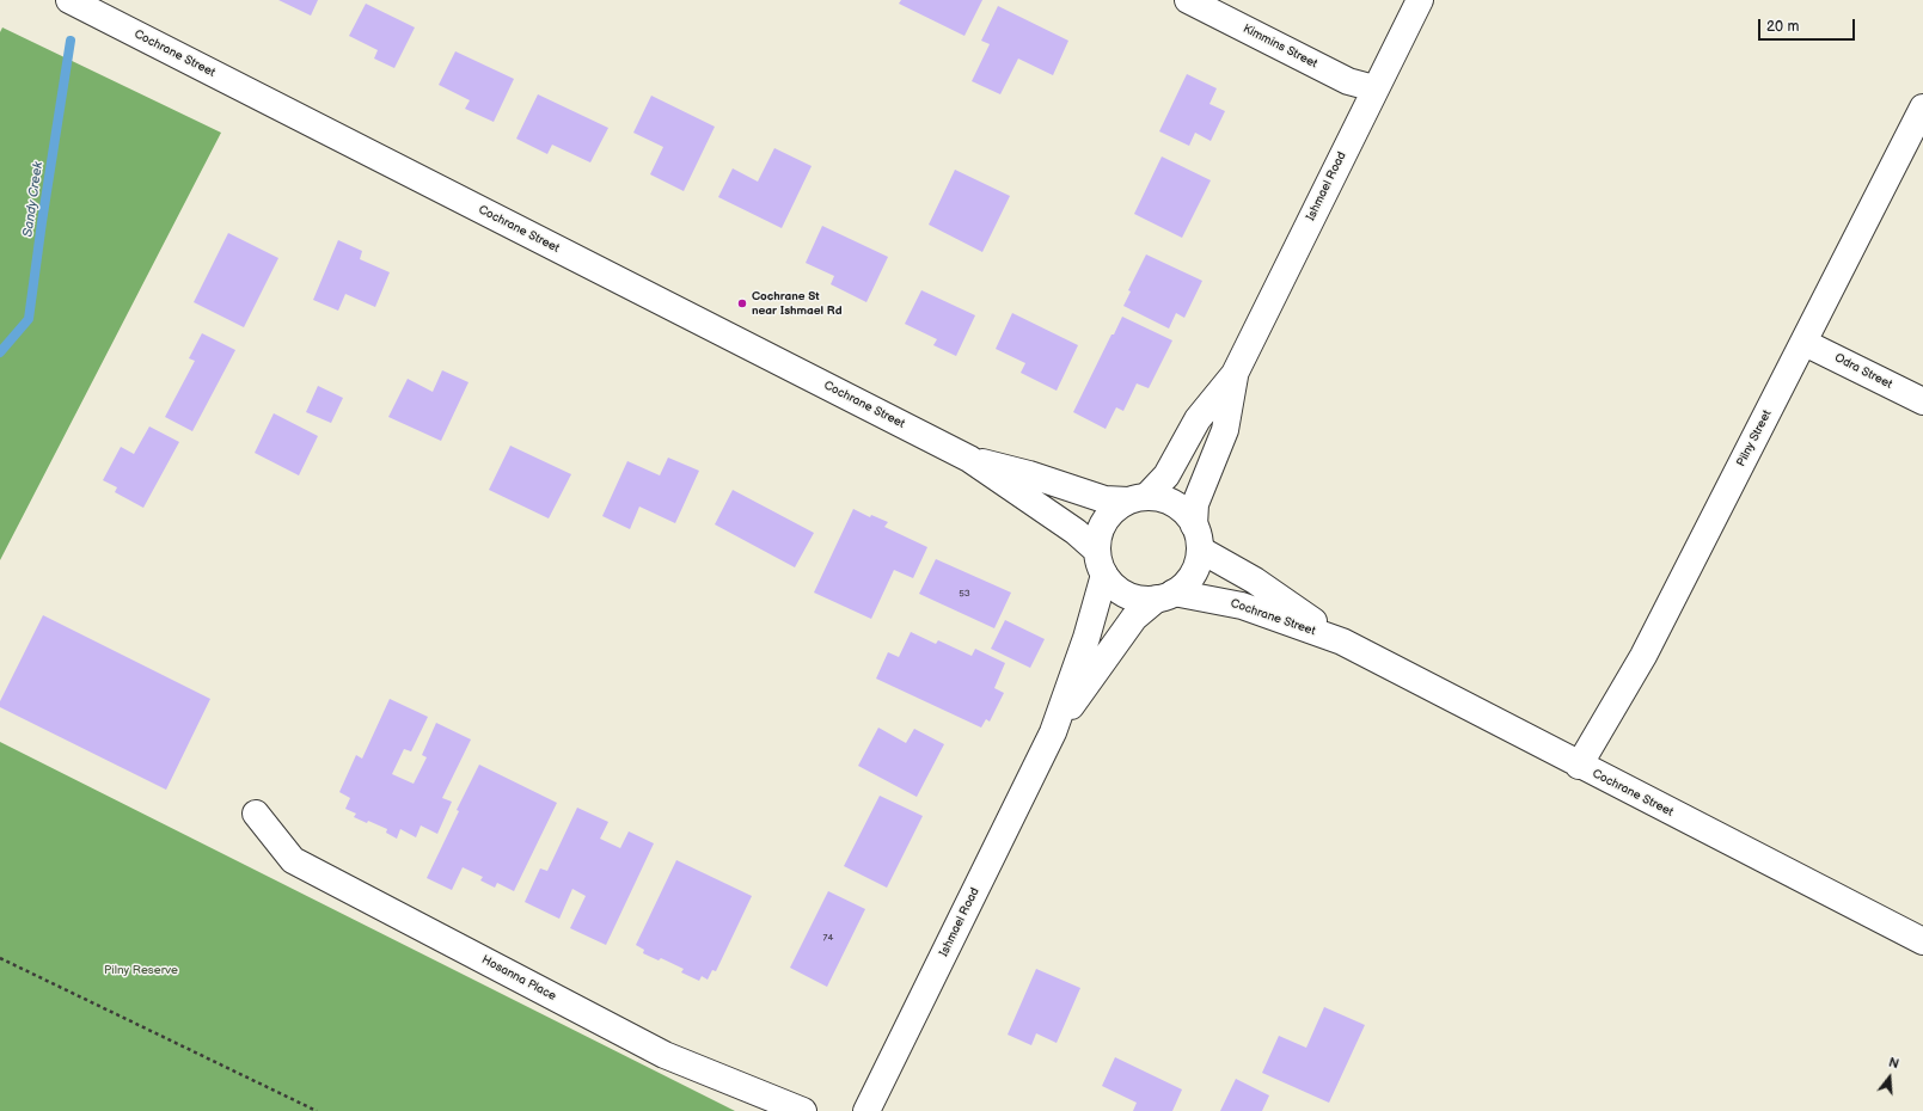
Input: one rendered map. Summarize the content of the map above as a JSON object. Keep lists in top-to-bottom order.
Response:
{
  "streets": {
    "street": [
      "Kimmins Street",
      "Cochrane Street",
      "Ishmael Road",
      "Odra Street",
      "Pilny Street",
      "Hosanna Place"
    ]
  },
  "crossings": [
    ["Kimmins Street", "Ishmael Road"],
    ["Cochrane Street", "Ishmael Road"],
    ["Cochrane Street", "Pilny Street"],
    ["Odra Street", "Pilny Street"]
  ],
  "water": ["Sandy Creek"],
  "parks": ["Pilny Reserve"],
  "places": ["Cochrane St near Ishmael Rd"],
  "house_numbers": ["53", "74"],
  "scale_bar": "20 m",
  "north": "top"
}
